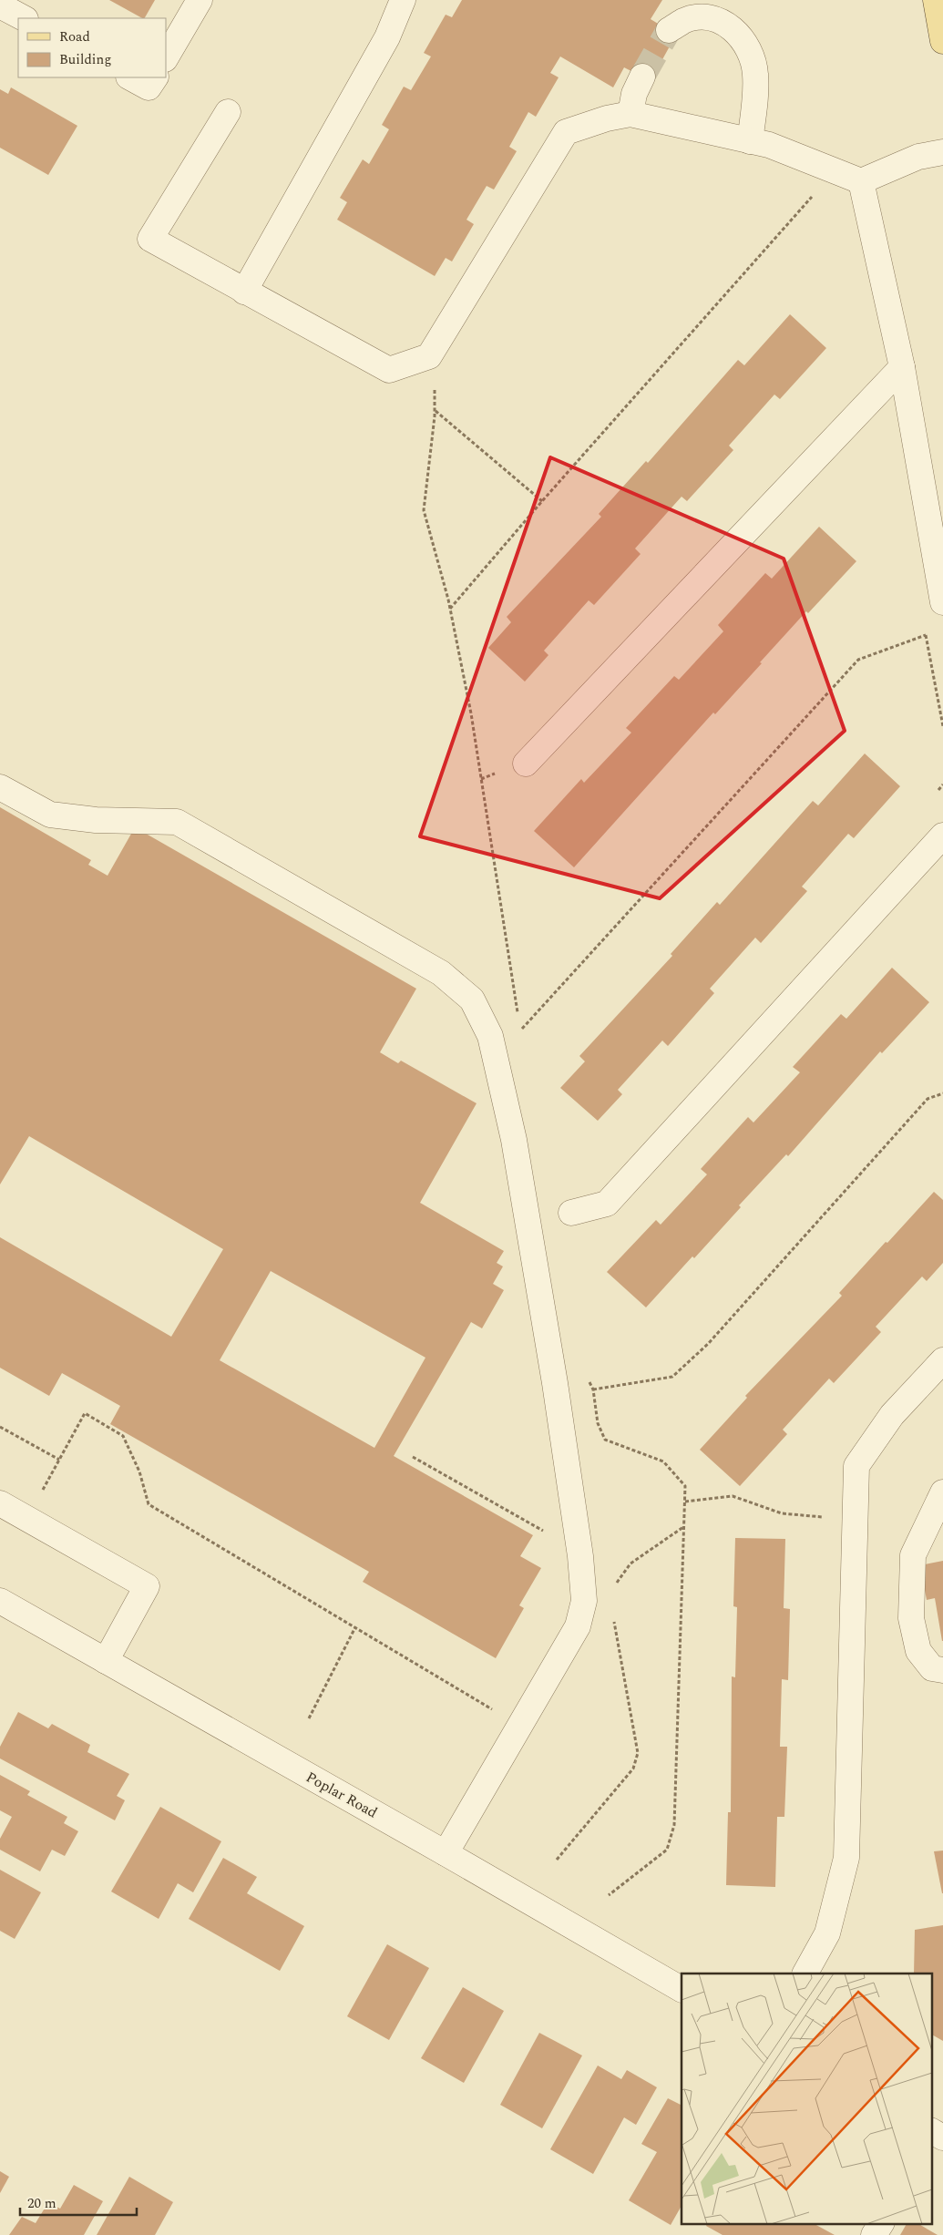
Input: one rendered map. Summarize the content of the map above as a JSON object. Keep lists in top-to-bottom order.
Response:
{
  "streets": {
    "street": ["Poplar Road"]
  },
  "legend": ["Road", "Building"],
  "scale_bar": "20 m"
}
